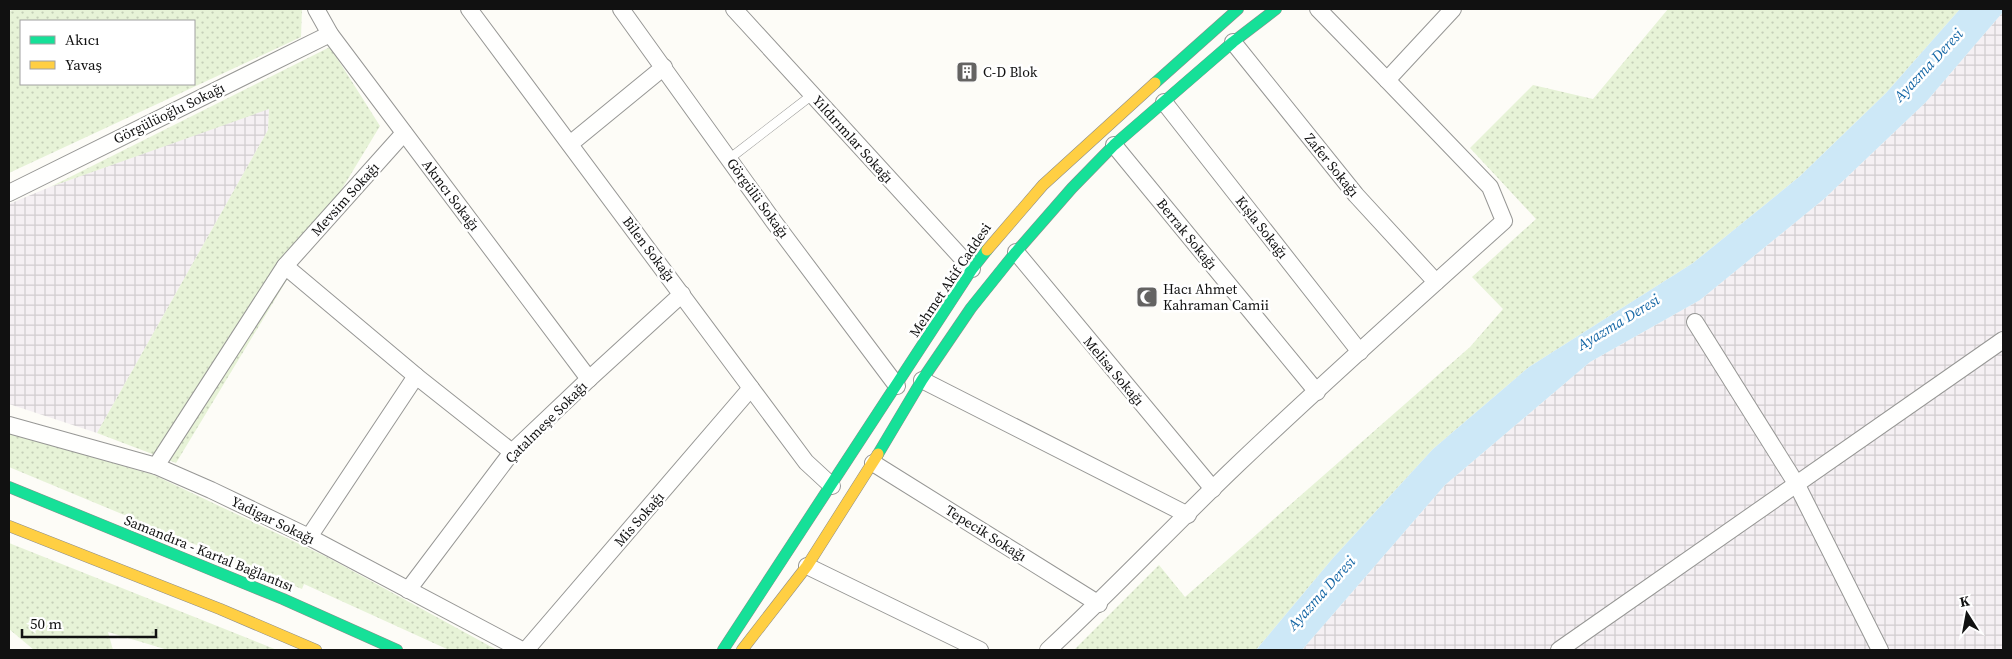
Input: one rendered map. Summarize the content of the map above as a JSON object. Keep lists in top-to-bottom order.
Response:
{
  "streets": {
    "main road": ["Mehmet Akif Caddesi", "Samandıra - Kartal Bağlantısı"],
    "street": [
      "Görgülüoğlu Sokağı",
      "Yıldırımlar Sokağı",
      "Zafer Sokağı",
      "Akıncı Sokağı",
      "Görgülü Sokağı",
      "Mevsim Sokağı",
      "Kışla Sokağı",
      "Berrak Sokağı",
      "Bilen Sokağı",
      "Melisa Sokağı",
      "Çatalmeşe Sokağı",
      "Mis Sokağı",
      "Yadigar Sokağı",
      "Tepecik Sokağı"
    ]
  },
  "crossings": [
    ["Görgülüoğlu Sokağı", "Akıncı Sokağı"],
    ["Yıldırımlar Sokağı", "Mehmet Akif Caddesi"],
    ["Akıncı Sokağı", "Mevsim Sokağı"],
    ["Akıncı Sokağı", "Çatalmeşe Sokağı"],
    ["Görgülü Sokağı", "Mehmet Akif Caddesi"],
    ["Mevsim Sokağı", "Yadigar Sokağı"],
    ["Bilen Sokağı", "Mehmet Akif Caddesi"],
    ["Bilen Sokağı", "Çatalmeşe Sokağı"],
    ["Bilen Sokağı", "Mis Sokağı"],
    ["Çatalmeşe Sokağı", "Yadigar Sokağı"]
  ],
  "water": ["Ayazma Deresi"],
  "places": {
    "building": ["C-D Blok"],
    "mosque": ["Hacı Ahmet Kahraman Camii"]
  },
  "legend": ["Akıcı", "Yavaş"],
  "scale_bar": "50 m",
  "north": "top"
}
